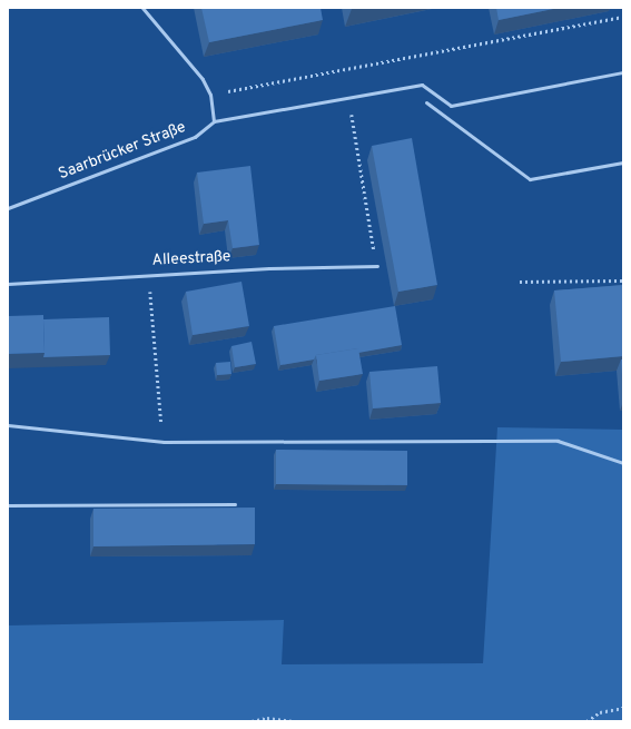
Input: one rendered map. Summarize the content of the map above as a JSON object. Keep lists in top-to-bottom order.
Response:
{
  "streets": {
    "lane": ["Saarbrücker Straße", "Alleestraße"]
  }
}
